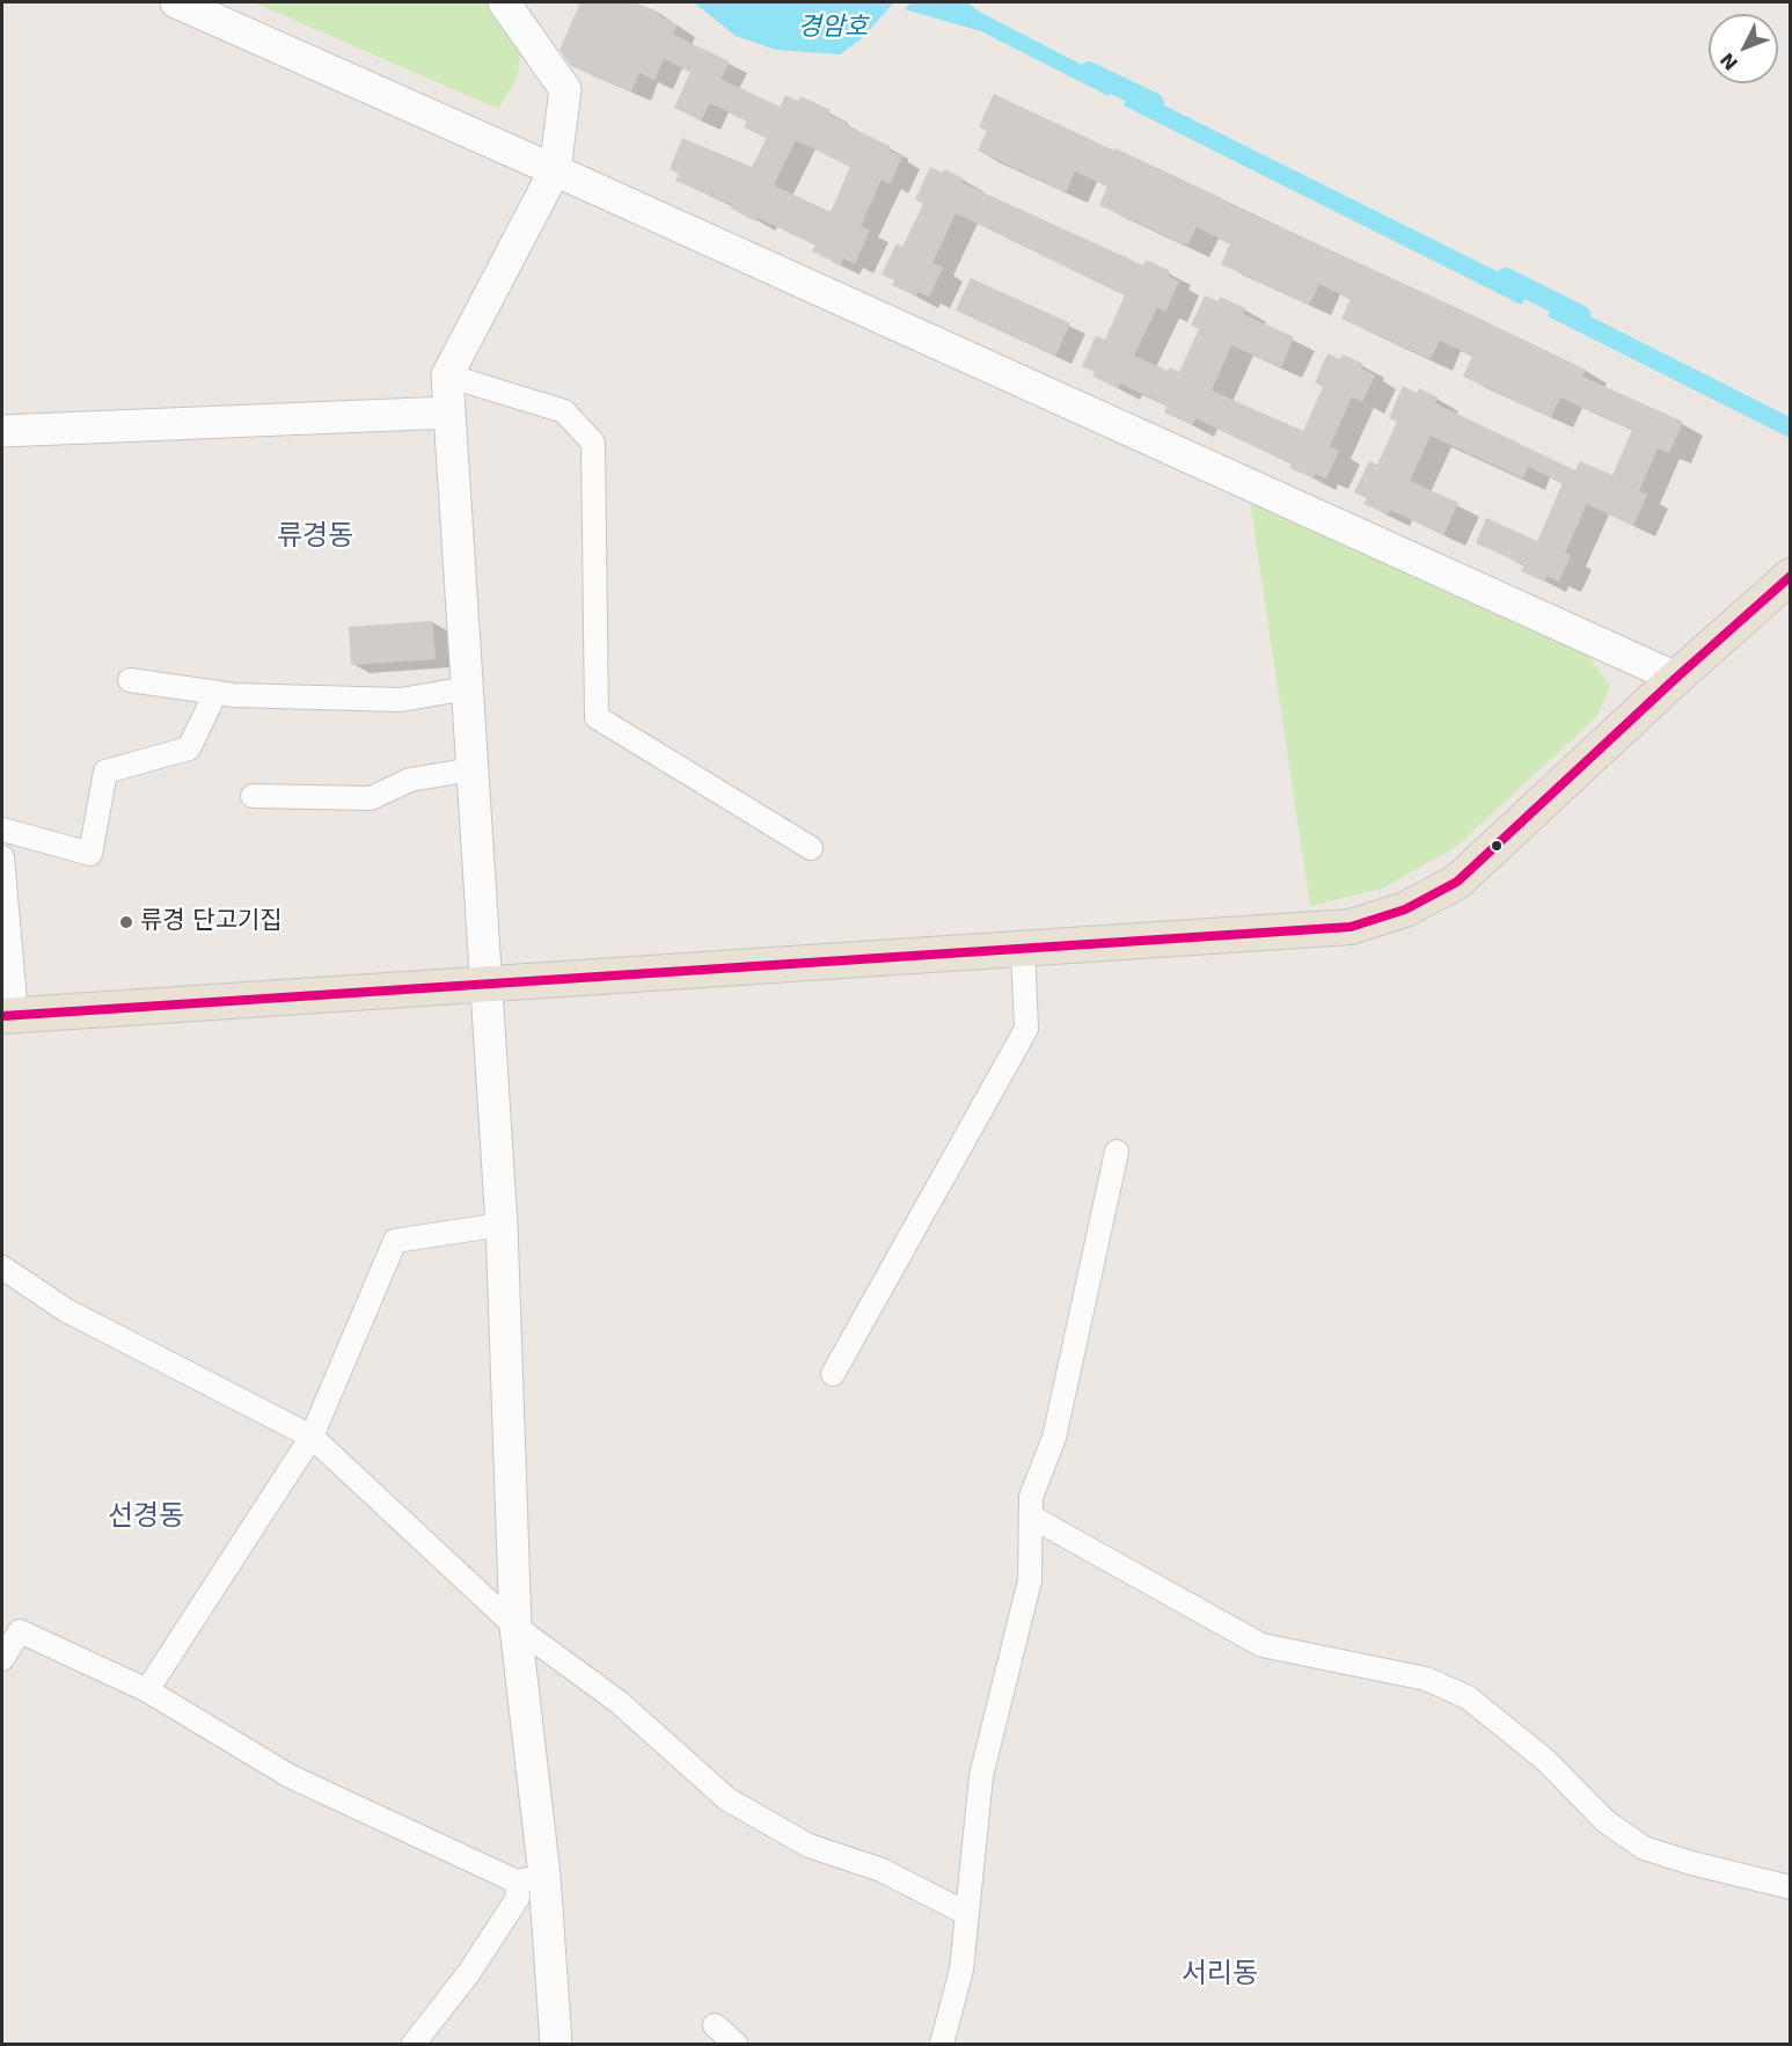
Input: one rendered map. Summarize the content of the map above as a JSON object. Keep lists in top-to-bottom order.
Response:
{
  "districts": ["류경동", "선경동", "서리동"],
  "water": ["경암호"],
  "places": ["류경 단고기집"],
  "north": "bottom left"
}
